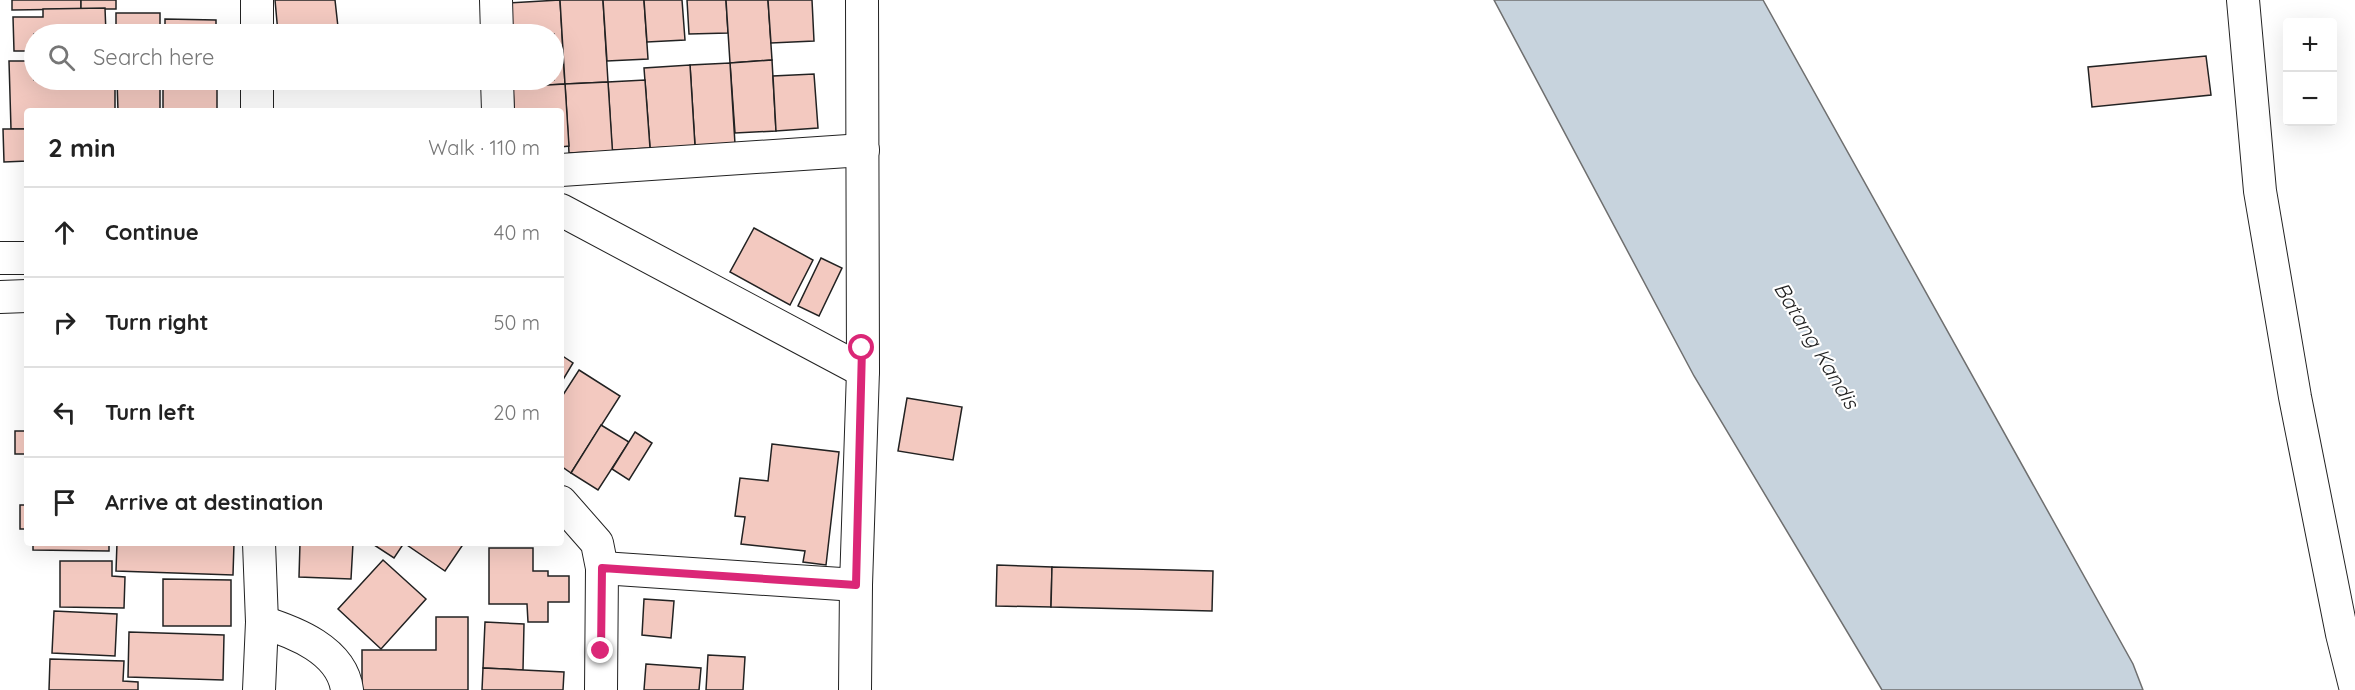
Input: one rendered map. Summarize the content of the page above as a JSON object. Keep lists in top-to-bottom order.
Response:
{
  "water": ["Batang Kandis"],
  "page": {
    "map_buttons": ["+", "−"],
    "search": "Search here",
    "heading": ["2 min", "Walk · 110 m"],
    "list": [
      ["Continue", "40 m"],
      ["Turn right", "50 m"],
      ["Turn left", "20 m"],
      "Arrive at destination"
    ]
  }
}
